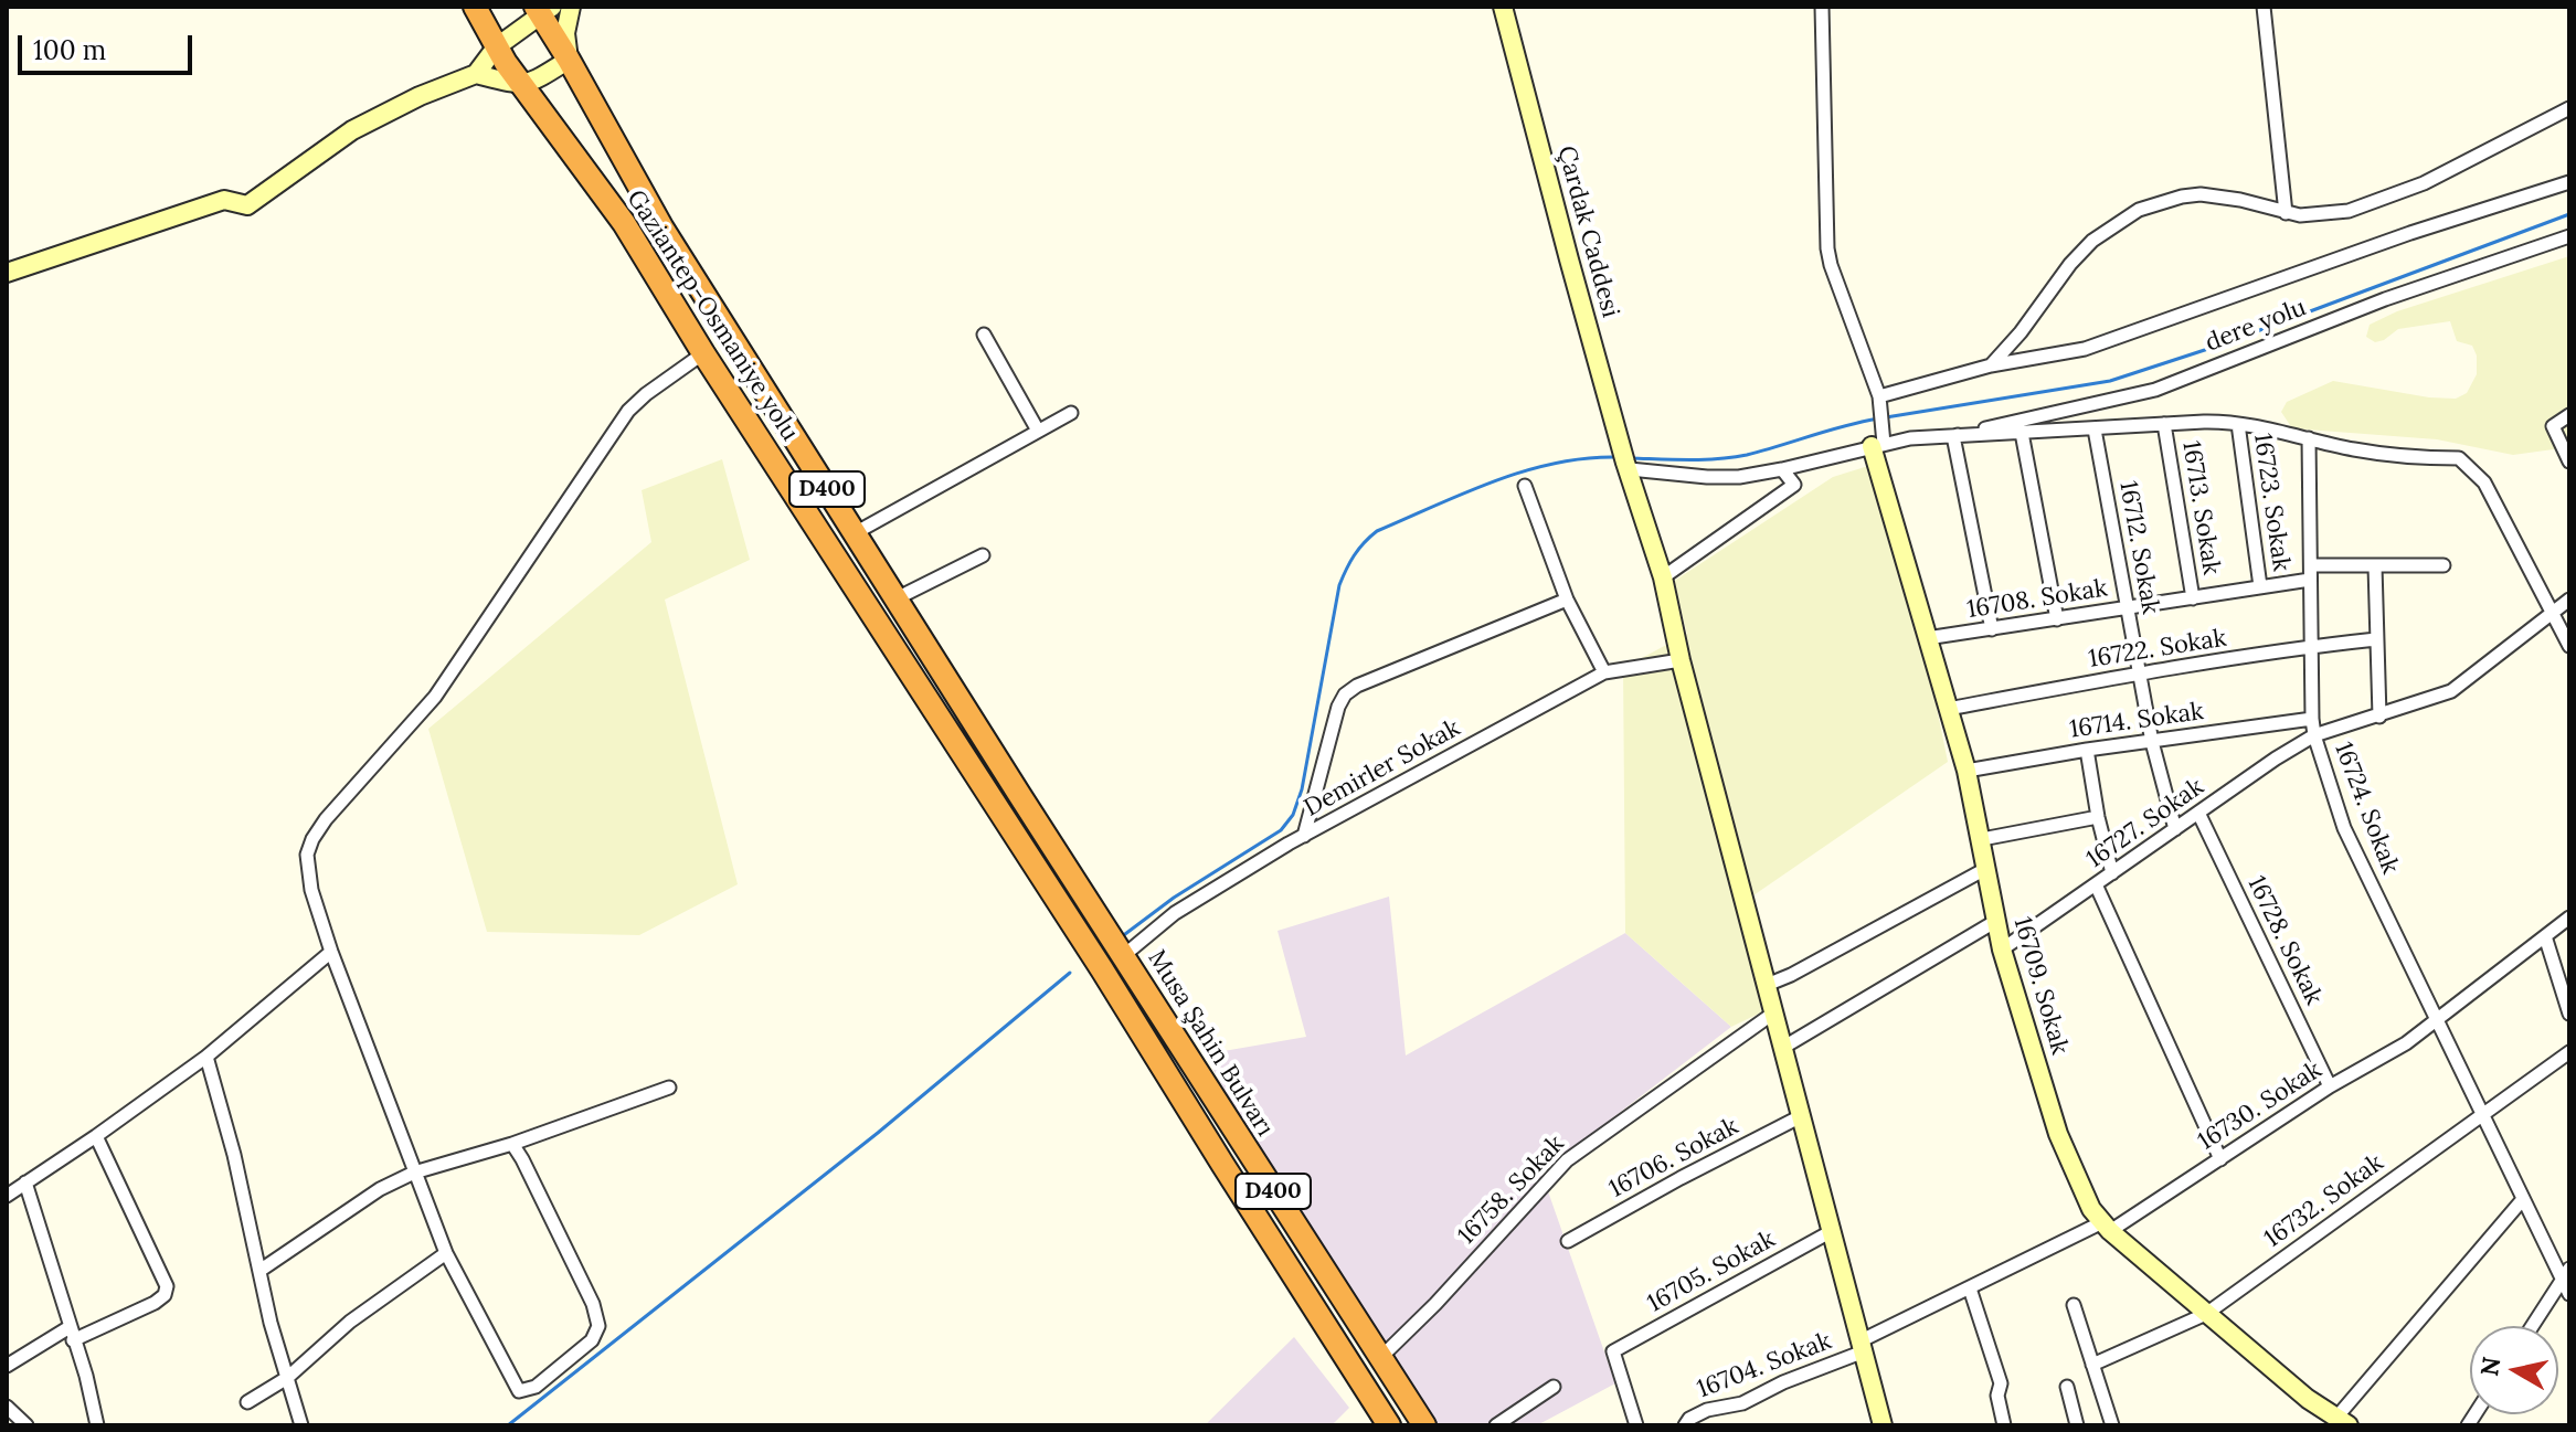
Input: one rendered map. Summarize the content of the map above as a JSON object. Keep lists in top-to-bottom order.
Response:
{
  "streets": {
    "highway": ["Gaziantep-Osmaniye yolu", "D400", "Musa Şahin Bulvarı"],
    "street": [
      "Çardak Caddesi",
      "dere yolu",
      "16723. Sokak",
      "16713. Sokak",
      "16712. Sokak",
      "16708. Sokak",
      "16722. Sokak",
      "16714. Sokak",
      "Demirler Sokak",
      "16724. Sokak",
      "16727. Sokak",
      "16728. Sokak",
      "16709. Sokak",
      "16730. Sokak",
      "16706. Sokak",
      "16758. Sokak",
      "16732. Sokak",
      "16705. Sokak",
      "16704. Sokak"
    ]
  },
  "crossings": [
    ["Çardak Caddesi", "Demirler Sokak"],
    ["Çardak Caddesi", "16730. Sokak"],
    ["Çardak Caddesi", "16706. Sokak"],
    ["Çardak Caddesi", "16758. Sokak"],
    ["Çardak Caddesi", "16705. Sokak"],
    ["Çardak Caddesi", "16704. Sokak"],
    ["Gaziantep-Osmaniye yolu", "Demirler Sokak"],
    ["Gaziantep-Osmaniye yolu", "Musa Şahin Bulvarı"],
    ["16723. Sokak", "16708. Sokak"],
    ["16713. Sokak", "16708. Sokak"],
    ["16712. Sokak", "16708. Sokak"],
    ["16712. Sokak", "16722. Sokak"],
    ["16712. Sokak", "16714. Sokak"],
    ["16712. Sokak", "16727. Sokak"],
    ["16708. Sokak", "16724. Sokak"],
    ["16708. Sokak", "16709. Sokak"],
    ["16722. Sokak", "16724. Sokak"],
    ["16722. Sokak", "16709. Sokak"],
    ["16714. Sokak", "16724. Sokak"],
    ["16714. Sokak", "16709. Sokak"],
    ["Demirler Sokak", "Musa Şahin Bulvarı"],
    ["16724. Sokak", "16727. Sokak"],
    ["16724. Sokak", "16730. Sokak"],
    ["16724. Sokak", "16732. Sokak"],
    ["16727. Sokak", "16728. Sokak"],
    ["16727. Sokak", "16709. Sokak"],
    ["16728. Sokak", "16730. Sokak"],
    ["16709. Sokak", "16730. Sokak"],
    ["16709. Sokak", "16732. Sokak"],
    ["Musa Şahin Bulvarı", "16758. Sokak"],
    ["16730. Sokak", "16704. Sokak"]
  ],
  "scale_bar": "100 m",
  "north": "left"
}
